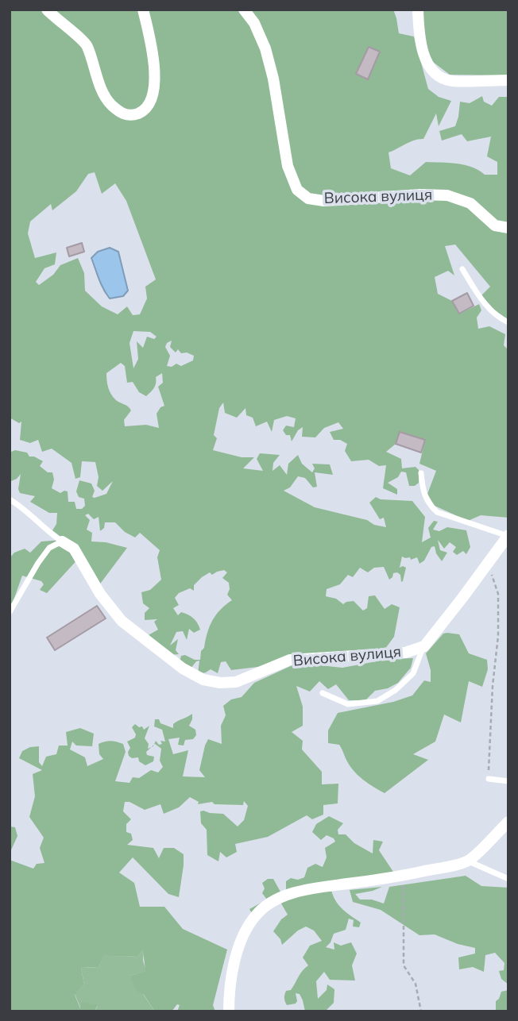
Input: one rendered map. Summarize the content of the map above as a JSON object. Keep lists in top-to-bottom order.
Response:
{
  "streets": {
    "street": ["Висока вулиця"]
  }
}
